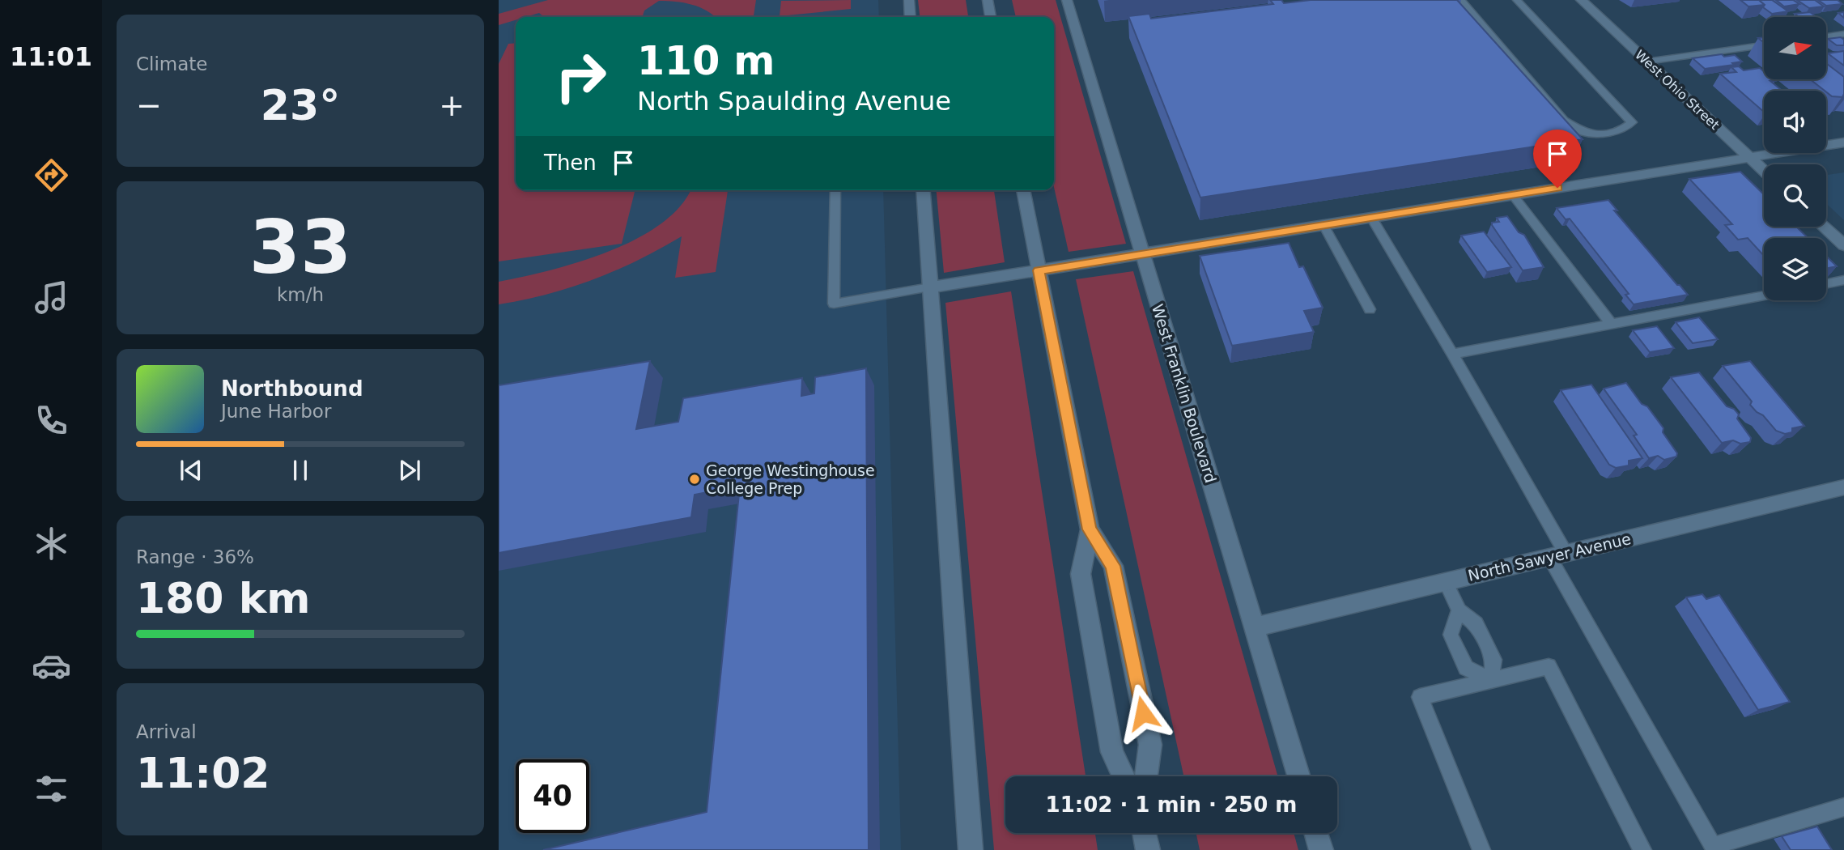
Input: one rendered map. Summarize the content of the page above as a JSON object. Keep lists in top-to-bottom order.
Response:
{
  "streets": {
    "street": ["West Ohio Street", "West Franklin Boulevard", "North Sawyer Avenue"]
  },
  "crossings": [
    ["West Franklin Boulevard", "North Sawyer Avenue"]
  ],
  "places": ["George Westinghouse College Prep"],
  "north": "right",
  "page": {
    "tabs": "11:01",
    "tile": [
      "Climate",
      ["33", "km/h"],
      ["Range · 36%", "180 km"],
      ["Arrival", "11:02"]
    ],
    "turn": ["110 m", "North Spaulding Avenue"],
    "heat": ["−", "23°", "+"],
    "then": "Then",
    "song": ["Northbound", "June Harbor"],
    "limit": "40",
    "trip": "11:02 · 1 min · 250 m"
  }
}
